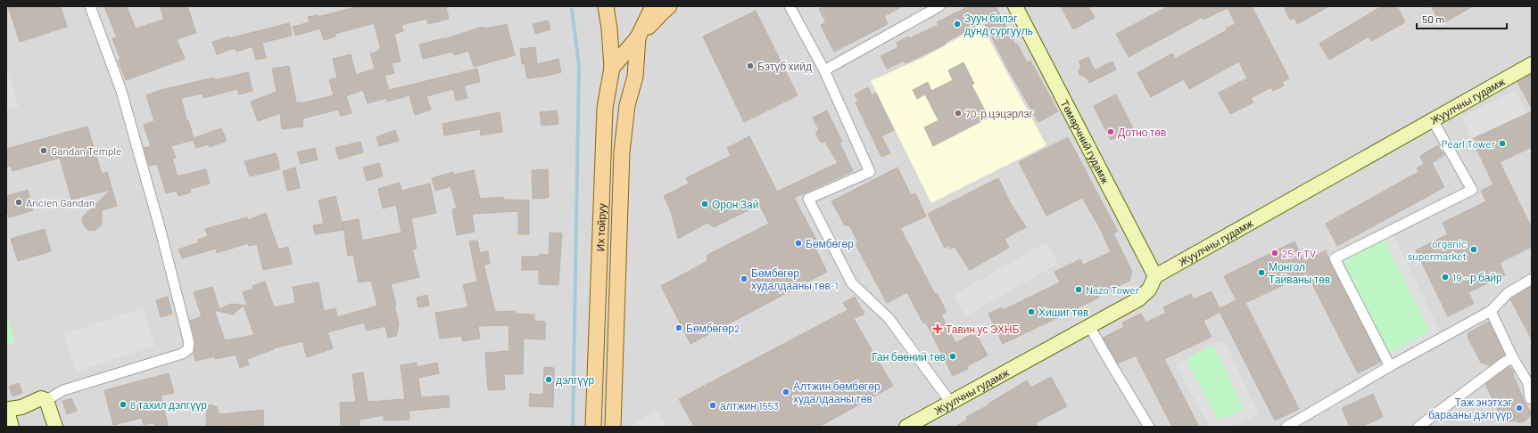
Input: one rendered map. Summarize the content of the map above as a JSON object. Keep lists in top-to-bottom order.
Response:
{
  "streets": {
    "main road": ["Жуулчны гудамж", "Төмөрчний гудамж", "Их тойруу"]
  },
  "crossings": [
    ["Жуулчны гудамж", "Төмөрчний гудамж"]
  ],
  "places": {
    "other": [
      "Зуун билэг дунд сургууль",
      "Бэтүб хийд",
      "70-р цэцэрлэг",
      "Дотно төв",
      "Pearl Tower",
      "Gandan Temple",
      "Ancien Gandan",
      "Орон Зай",
      "Бөмбөгөр",
      "organic supermarket",
      "25-r TV",
      "Монгол Тайваны төв",
      "19 - р байр",
      "Бөмбөгөр худалдааны төв-1",
      "Nazo Tower",
      "Хишиг төв",
      "Бөмбөгөр2",
      "Ган бөөний төв",
      "дэлгүүр",
      "Алтжин бөмбөгөр худалдааны төв",
      "8 тахил дэлгүүр",
      "алтжин 1553",
      "Таж энэтхэг барааны дэлгүүр"
    ],
    "health": ["Тавин ус ЭХНБ"]
  },
  "scale_bar": "50 m"
}
